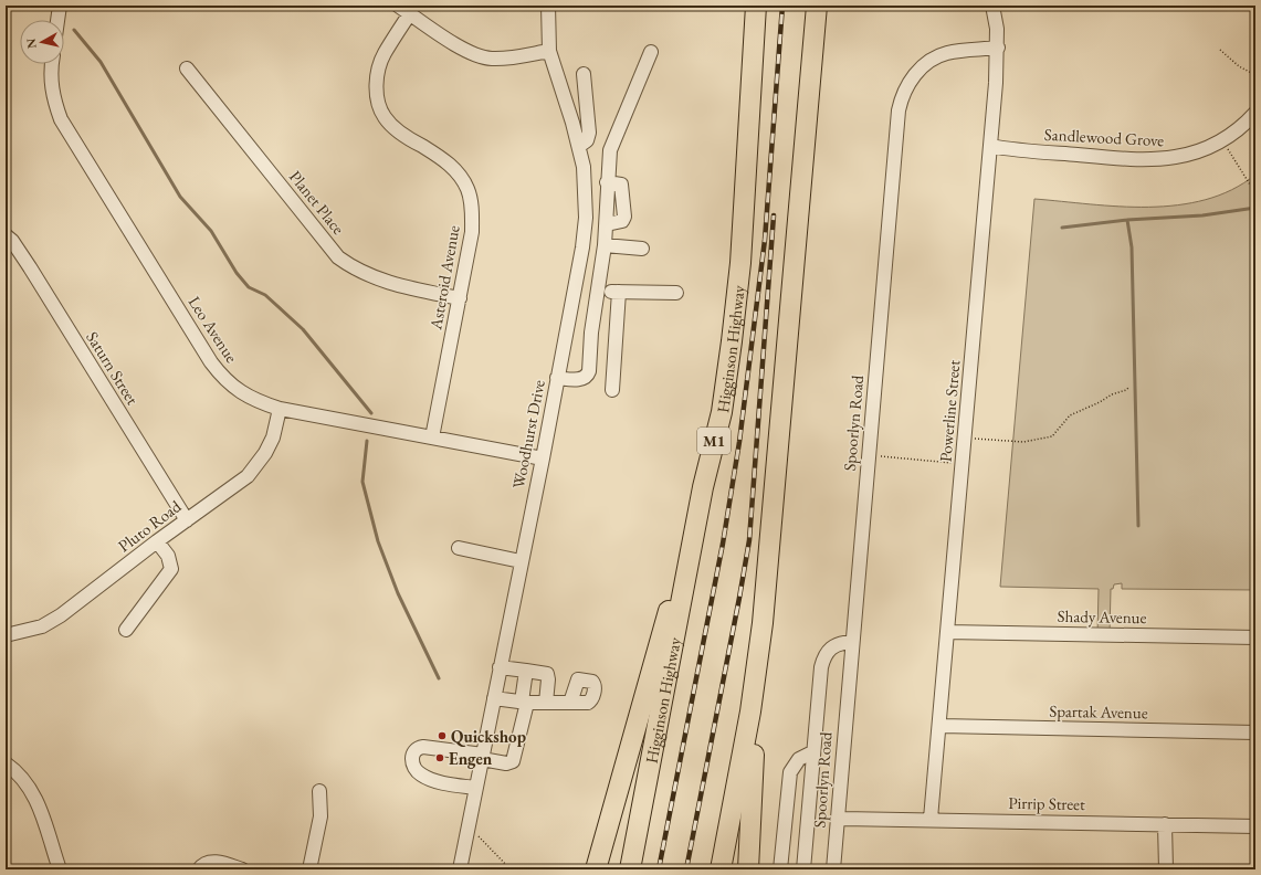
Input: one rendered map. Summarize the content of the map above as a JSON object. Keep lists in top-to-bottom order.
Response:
{
  "streets": {
    "highway": ["Higginson Highway", "M1"],
    "street": [
      "Sandlewood Grove",
      "Planet Place",
      "Asteroid Avenue",
      "Leo Avenue",
      "Saturn Street",
      "Powerline Street",
      "Spoorlyn Road",
      "Woodhurst Drive",
      "Pluto Road",
      "Shady Avenue",
      "Spartak Avenue",
      "Pirrip Street"
    ]
  },
  "crossings": [
    ["Sandlewood Grove", "Powerline Street"],
    ["Planet Place", "Asteroid Avenue"],
    ["Asteroid Avenue", "Leo Avenue"],
    ["Leo Avenue", "Woodhurst Drive"],
    ["Leo Avenue", "Pluto Road"],
    ["Saturn Street", "Pluto Road"],
    ["Powerline Street", "Spoorlyn Road"],
    ["Powerline Street", "Shady Avenue"],
    ["Powerline Street", "Spartak Avenue"],
    ["Powerline Street", "Pirrip Street"],
    ["Spoorlyn Road", "Pirrip Street"]
  ],
  "places": ["Quickshop", "Engen"],
  "north": "left"
}
